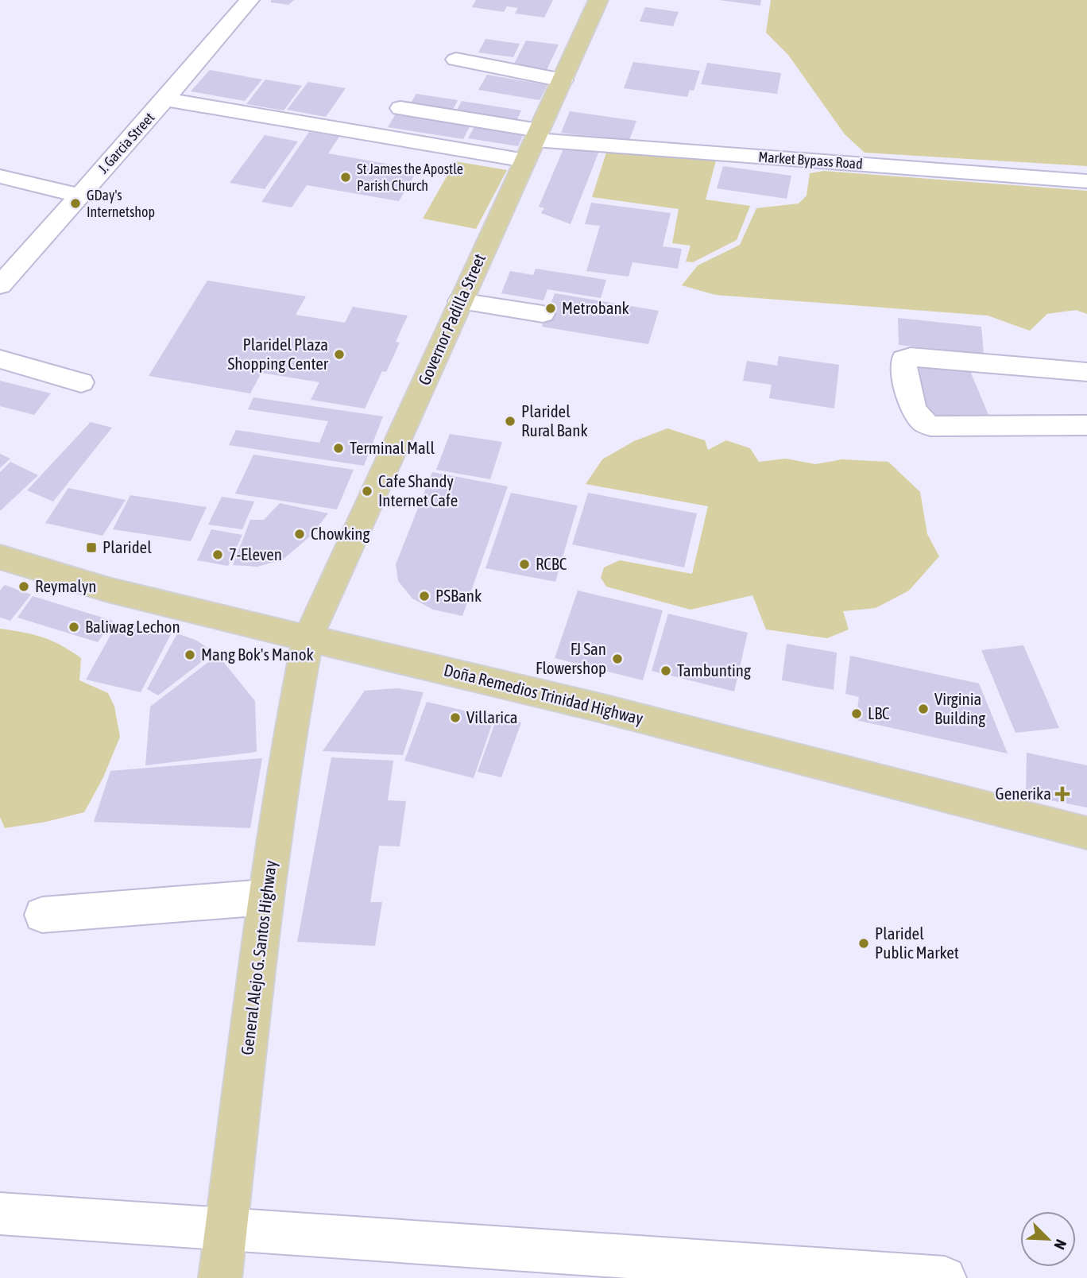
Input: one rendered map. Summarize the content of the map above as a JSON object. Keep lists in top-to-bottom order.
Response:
{
  "streets": {
    "main road": ["Governor Padilla Street", "Doña Remedios Trinidad Highway", "General Alejo G. Santos Highway"],
    "street": ["J. Garcia Street", "Market Bypass Road"]
  },
  "crossings": [
    ["Market Bypass Road", "Governor Padilla Street"],
    ["Governor Padilla Street", "Doña Remedios Trinidad Highway"],
    ["Governor Padilla Street", "General Alejo G. Santos Highway"],
    ["Doña Remedios Trinidad Highway", "General Alejo G. Santos Highway"]
  ],
  "places": {
    "other": [
      "St James the Apostle Parish Church",
      "GDay's Internetshop",
      "Metrobank",
      "Plaridel Plaza Shopping Center",
      "Plaridel Rural Bank",
      "Terminal Mall",
      "Cafe Shandy Internet Cafe",
      "Chowking",
      "7-Eleven",
      "RCBC",
      "Reymalyn",
      "PSBank",
      "Baliwag Lechon",
      "Mang Bok's Manok",
      "FJ San Flowershop",
      "Tambunting",
      "Virginia Building",
      "LBC",
      "Villarica",
      "Plaridel Public Market"
    ],
    "transit": ["Plaridel"],
    "health": ["Generika"]
  },
  "north": "bottom right"
}
